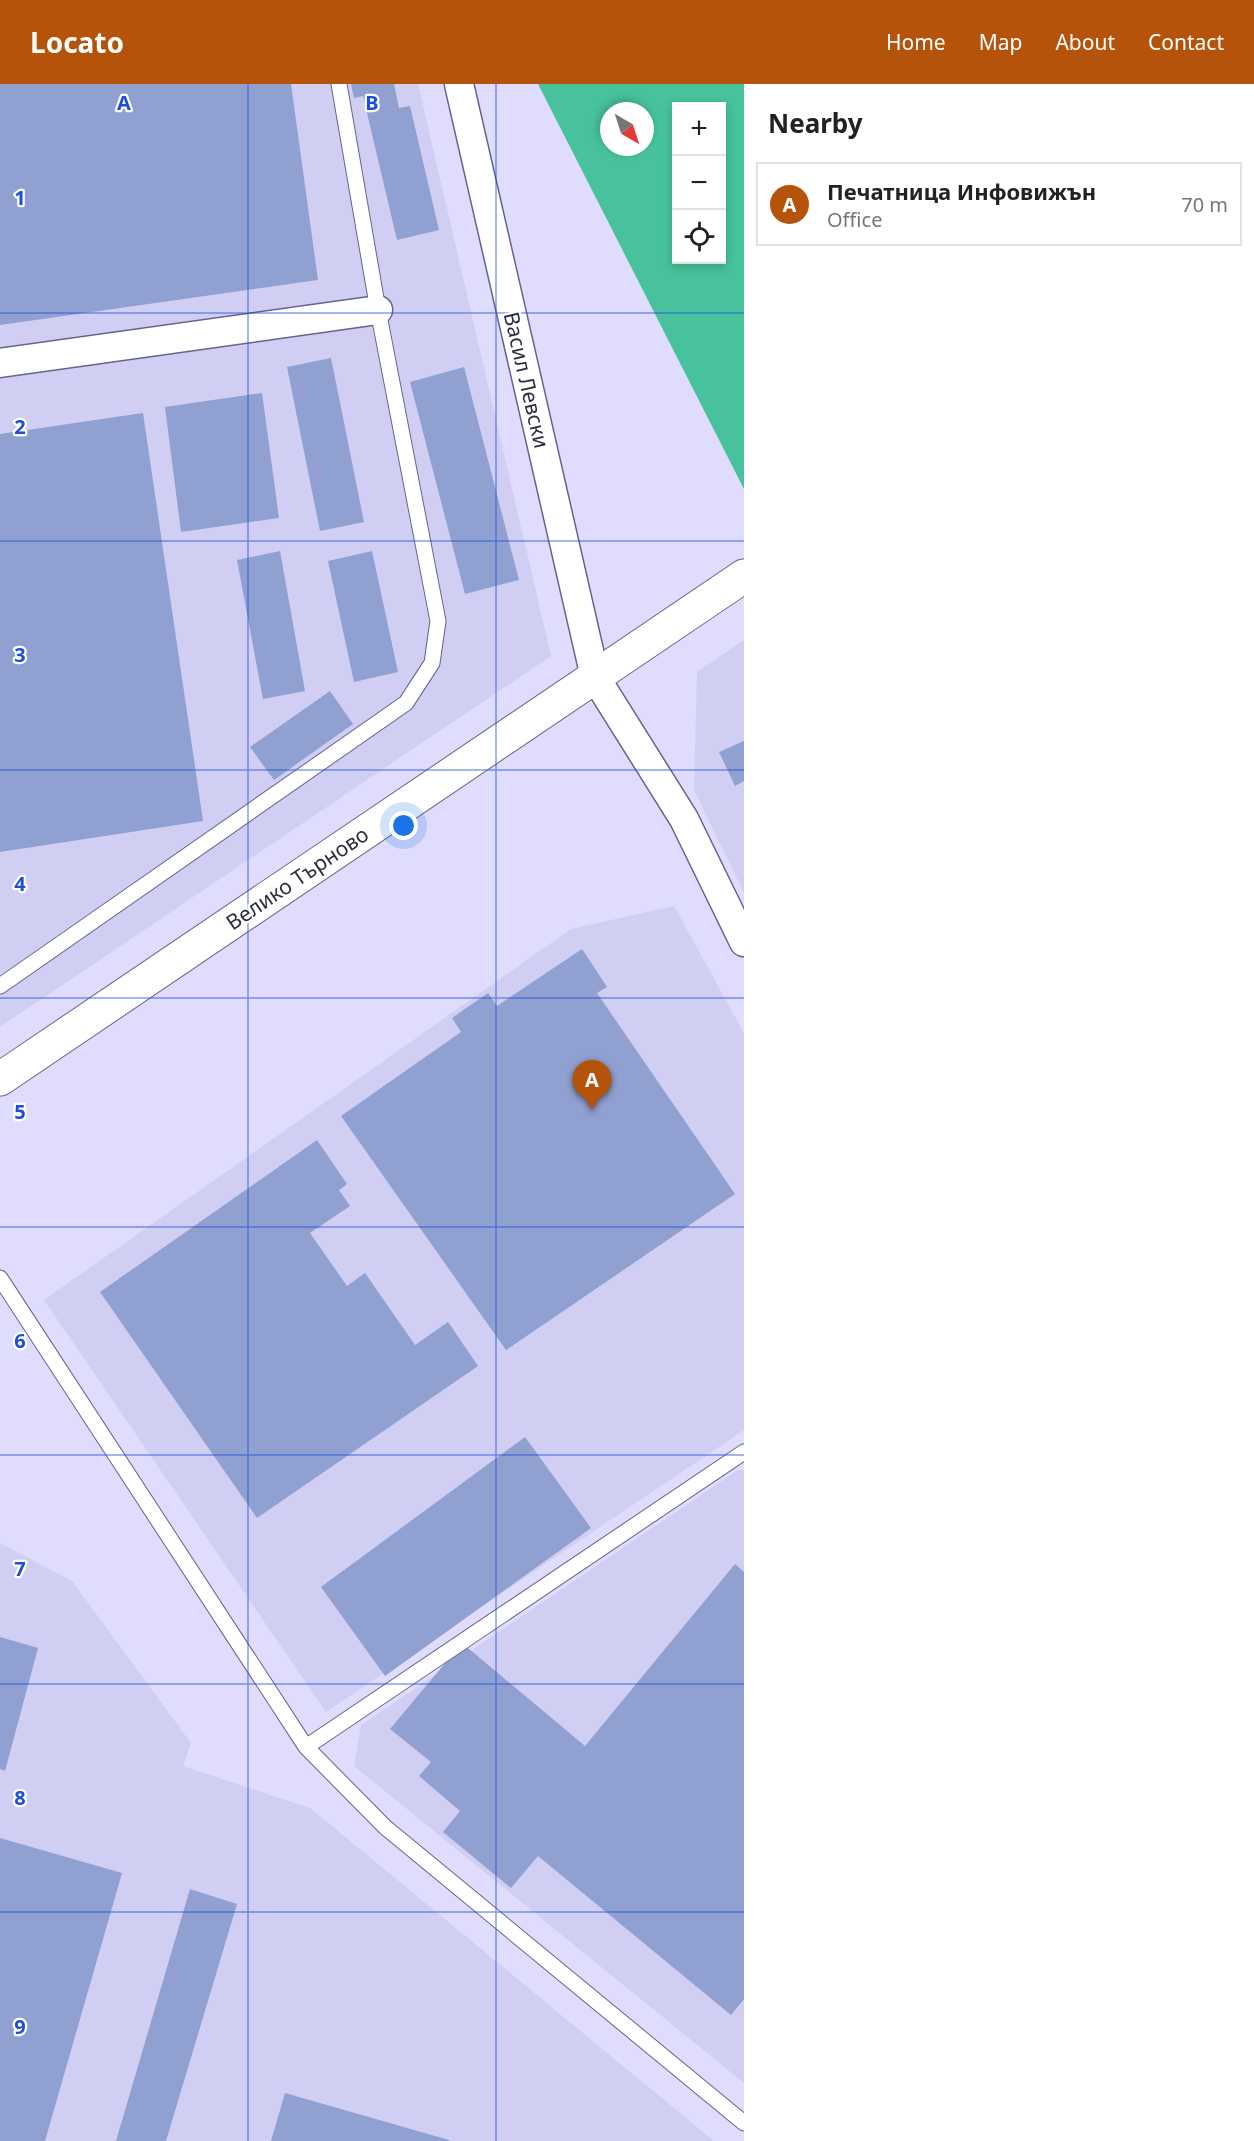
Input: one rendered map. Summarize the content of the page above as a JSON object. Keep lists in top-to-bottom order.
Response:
{
  "streets": {
    "street": ["Васил Левски", "Велико Търново"]
  },
  "crossings": [
    ["Васил Левски", "Велико Търново"]
  ],
  "north": "bottom right",
  "page": {
    "header": "Locato",
    "nav": [
      "Home",
      "Map",
      "About",
      "Contact"
    ],
    "heading": "Nearby",
    "map_buttons": ["+", "−"],
    "list": [
      {
        "mark": "A",
        "name": "Печатница Инфовижън",
        "note": "Office",
        "value": "70 m"
      }
    ],
    "pins": "A"
  },
  "grid": {
    "columns": ["A", "B"],
    "rows": [
      "1",
      "2",
      "3",
      "4",
      "5",
      "6",
      "7",
      "8",
      "9"
    ]
  }
}
